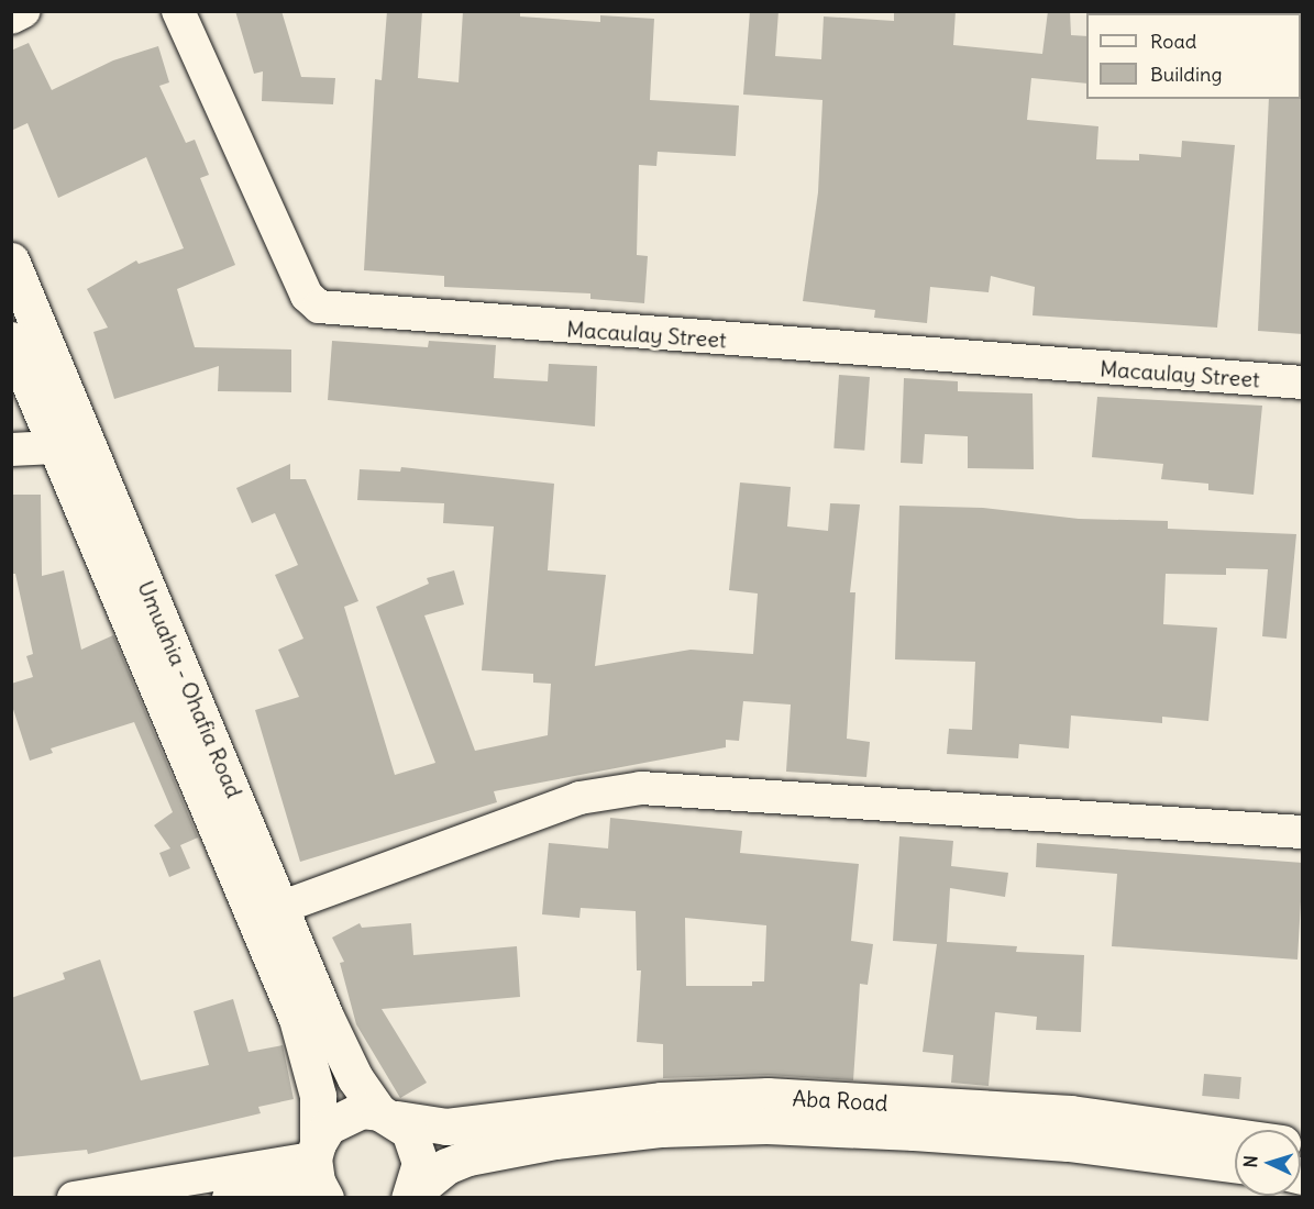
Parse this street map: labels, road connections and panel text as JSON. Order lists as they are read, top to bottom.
{
  "streets": {
    "main road": ["Umuahia - Ohafia Road", "Aba Road"],
    "street": ["Macaulay Street"]
  },
  "crossings": [
    ["Umuahia - Ohafia Road", "Aba Road"]
  ],
  "legend": ["Road", "Building"],
  "north": "left"
}
